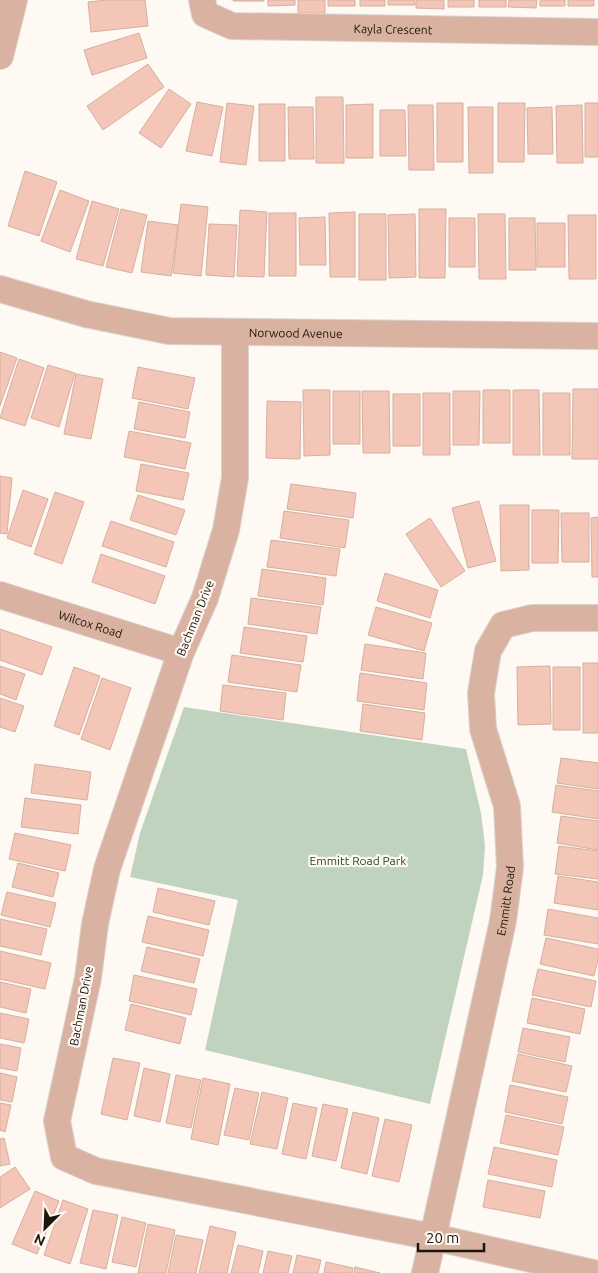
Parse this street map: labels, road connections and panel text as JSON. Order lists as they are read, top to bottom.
{
  "streets": {
    "street": [
      "Kayla Crescent",
      "Norwood Avenue",
      "Bachman Drive",
      "Wilcox Road",
      "Emmitt Road"
    ]
  },
  "crossings": [
    ["Norwood Avenue", "Bachman Drive"],
    ["Bachman Drive", "Wilcox Road"],
    ["Bachman Drive", "Emmitt Road"]
  ],
  "parks": ["Emmitt Road Park"],
  "scale_bar": "20 m",
  "north": "bottom left"
}
